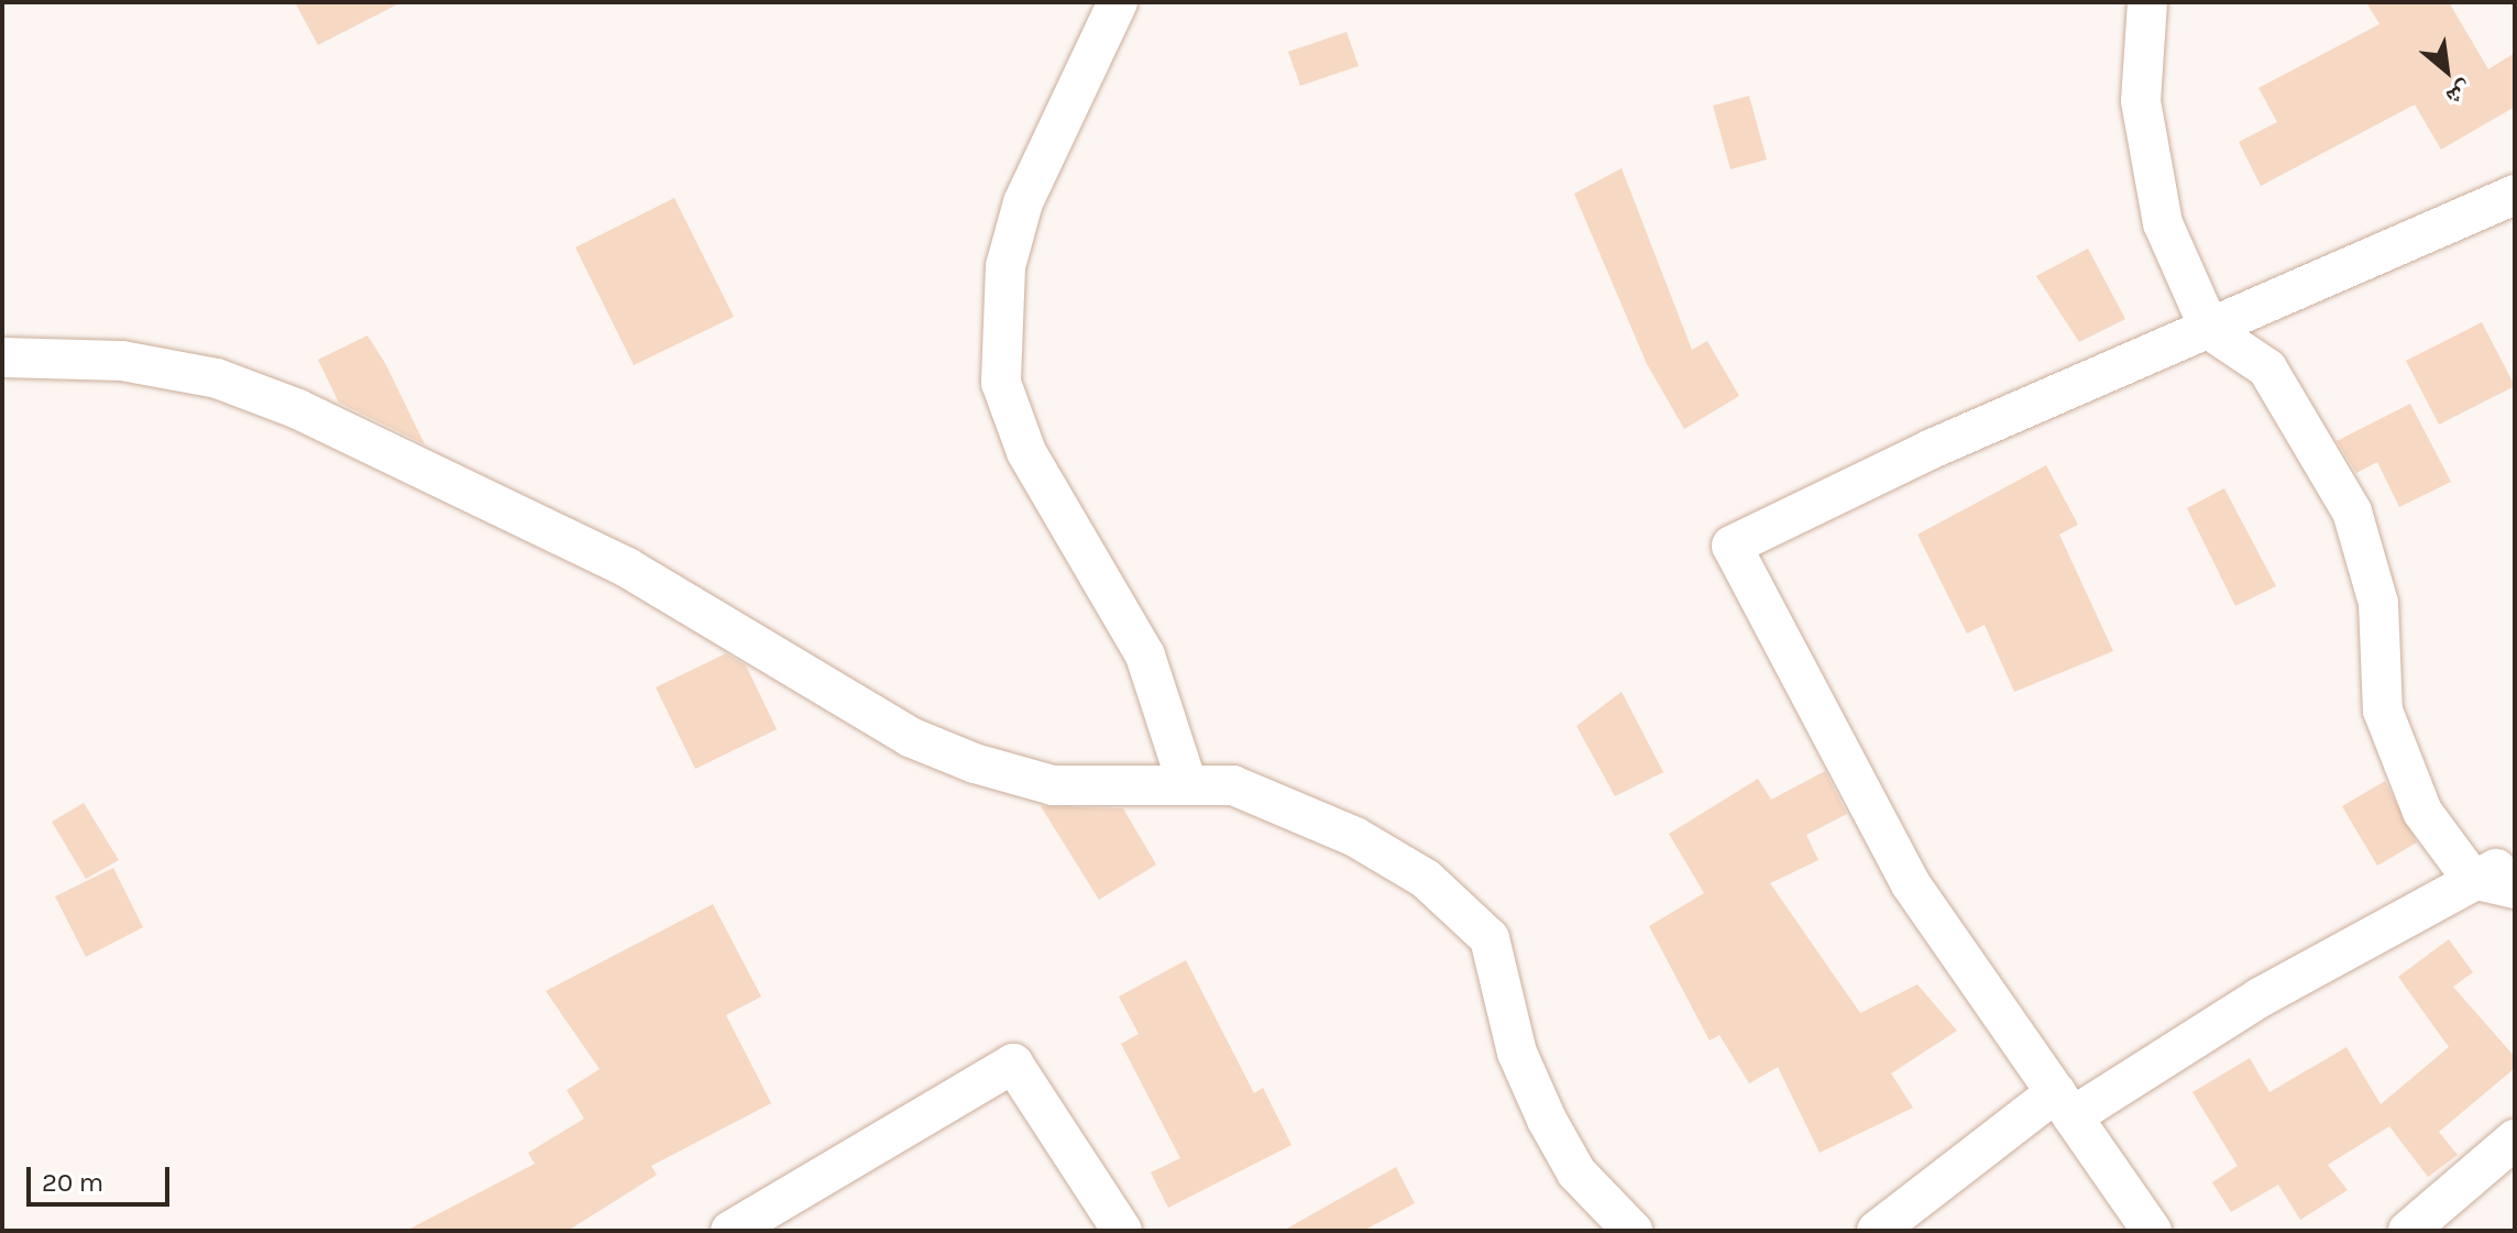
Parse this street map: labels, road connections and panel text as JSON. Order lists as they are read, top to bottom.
{
  "scale_bar": "20 m",
  "north": "bottom right"
}
